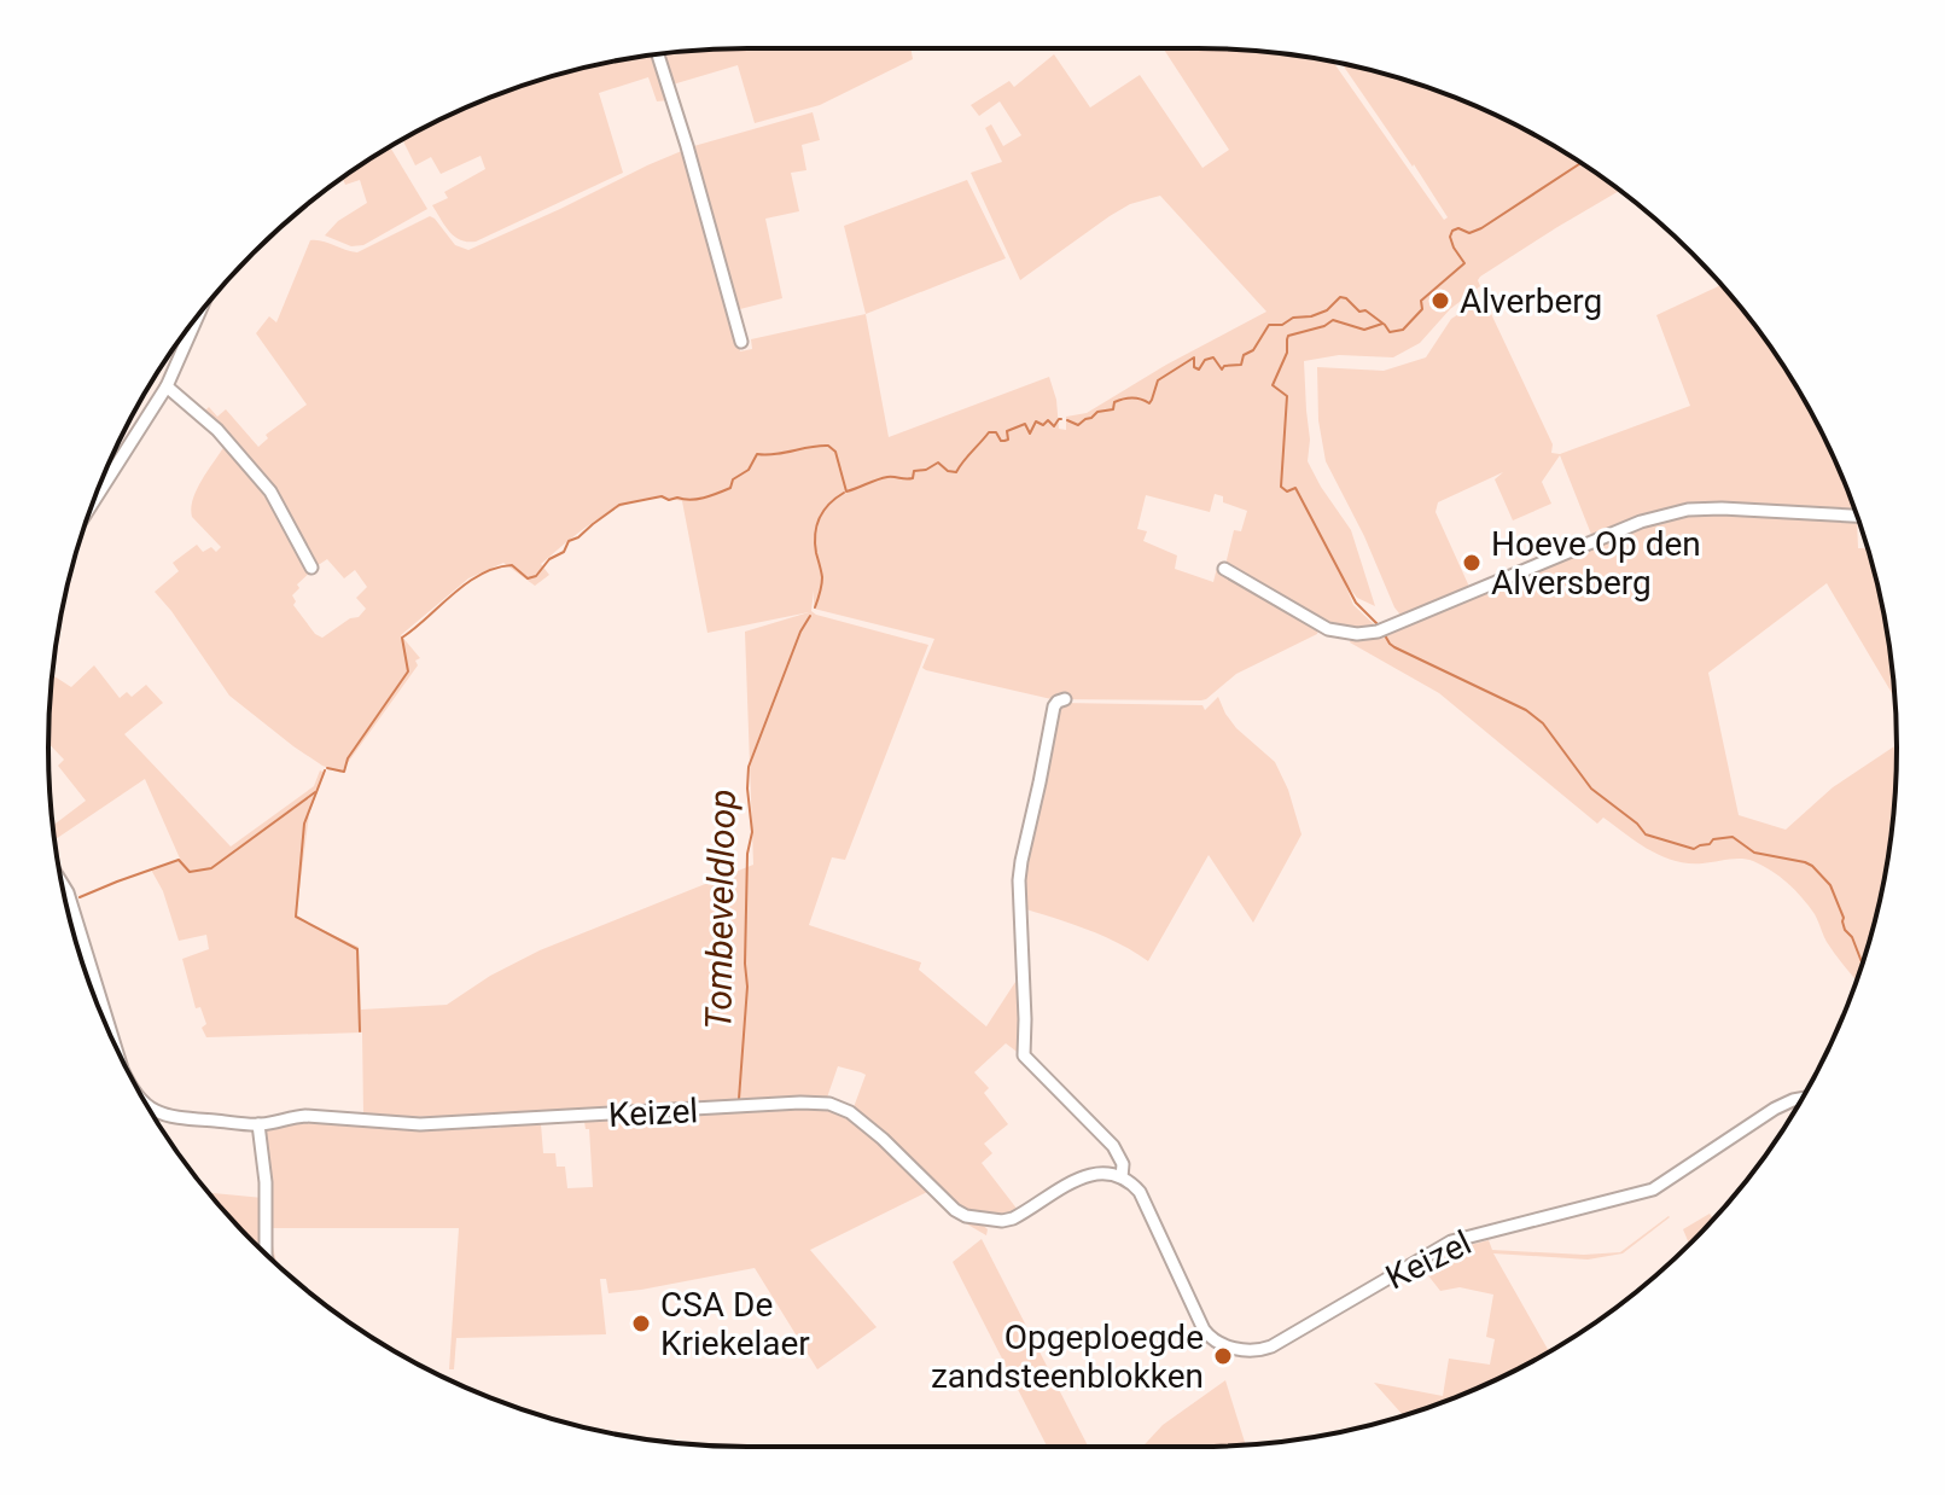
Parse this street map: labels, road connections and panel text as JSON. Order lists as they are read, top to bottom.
{
  "streets": {
    "street": ["Keizel"]
  },
  "water": ["Tombeveldloop"],
  "places": [
    "Alverberg",
    "Hoeve Op den Alversberg",
    "CSA De Kriekelaer",
    "Opgeploegde zandsteenblokken"
  ]
}
